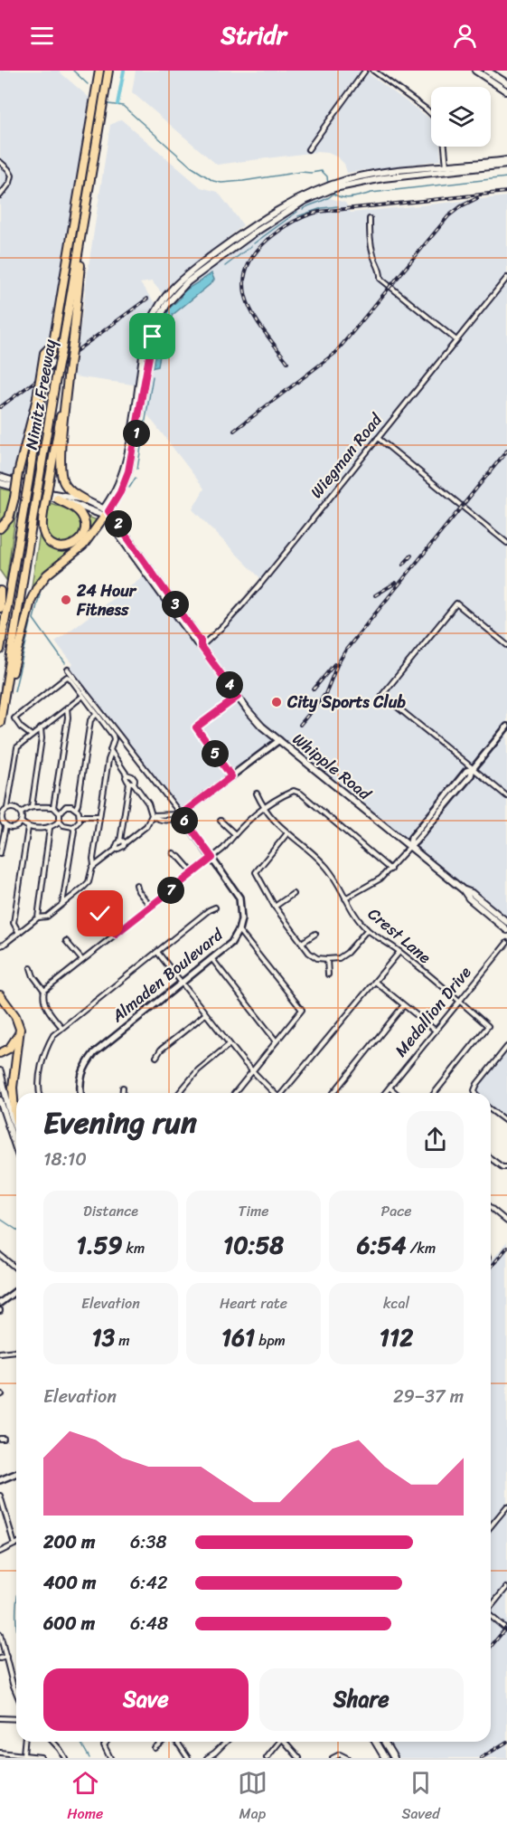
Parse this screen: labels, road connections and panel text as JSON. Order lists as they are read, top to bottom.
{
  "streets": {
    "highway": ["Nimitz Freeway"],
    "main road": ["Whipple Road"],
    "street": [
      "Wiegman Road",
      "Crest Lane",
      "Almaden Boulevard",
      "Medallion Drive"
    ]
  },
  "crossings": [
    ["Wiegman Road", "Whipple Road"],
    ["Crest Lane", "Medallion Drive"]
  ],
  "places": ["24 Hour Fitness", "City Sports Club"],
  "page": {
    "header": "Stridr",
    "pins": [
      "1",
      "2",
      "3",
      "4",
      "5",
      "6",
      "7"
    ],
    "heading": ["Evening run", "18:10"],
    "stats": [
      ["Distance", "1.59 km"],
      ["Time", "10:58"],
      ["Pace", "6:54 /km"],
      ["Elevation", "13 m"],
      ["Heart rate", "161 bpm"],
      ["kcal", "112"]
    ],
    "chart": ["Elevation", "29–37 m"],
    "list": [
      {
        "name": "200 m",
        "note": "6:38"
      },
      {
        "name": "400 m",
        "note": "6:42"
      },
      {
        "name": "600 m",
        "note": "6:48"
      }
    ],
    "buttons": ["Save", "Share"],
    "tabs": ["Home", "Map", "Saved"]
  }
}
